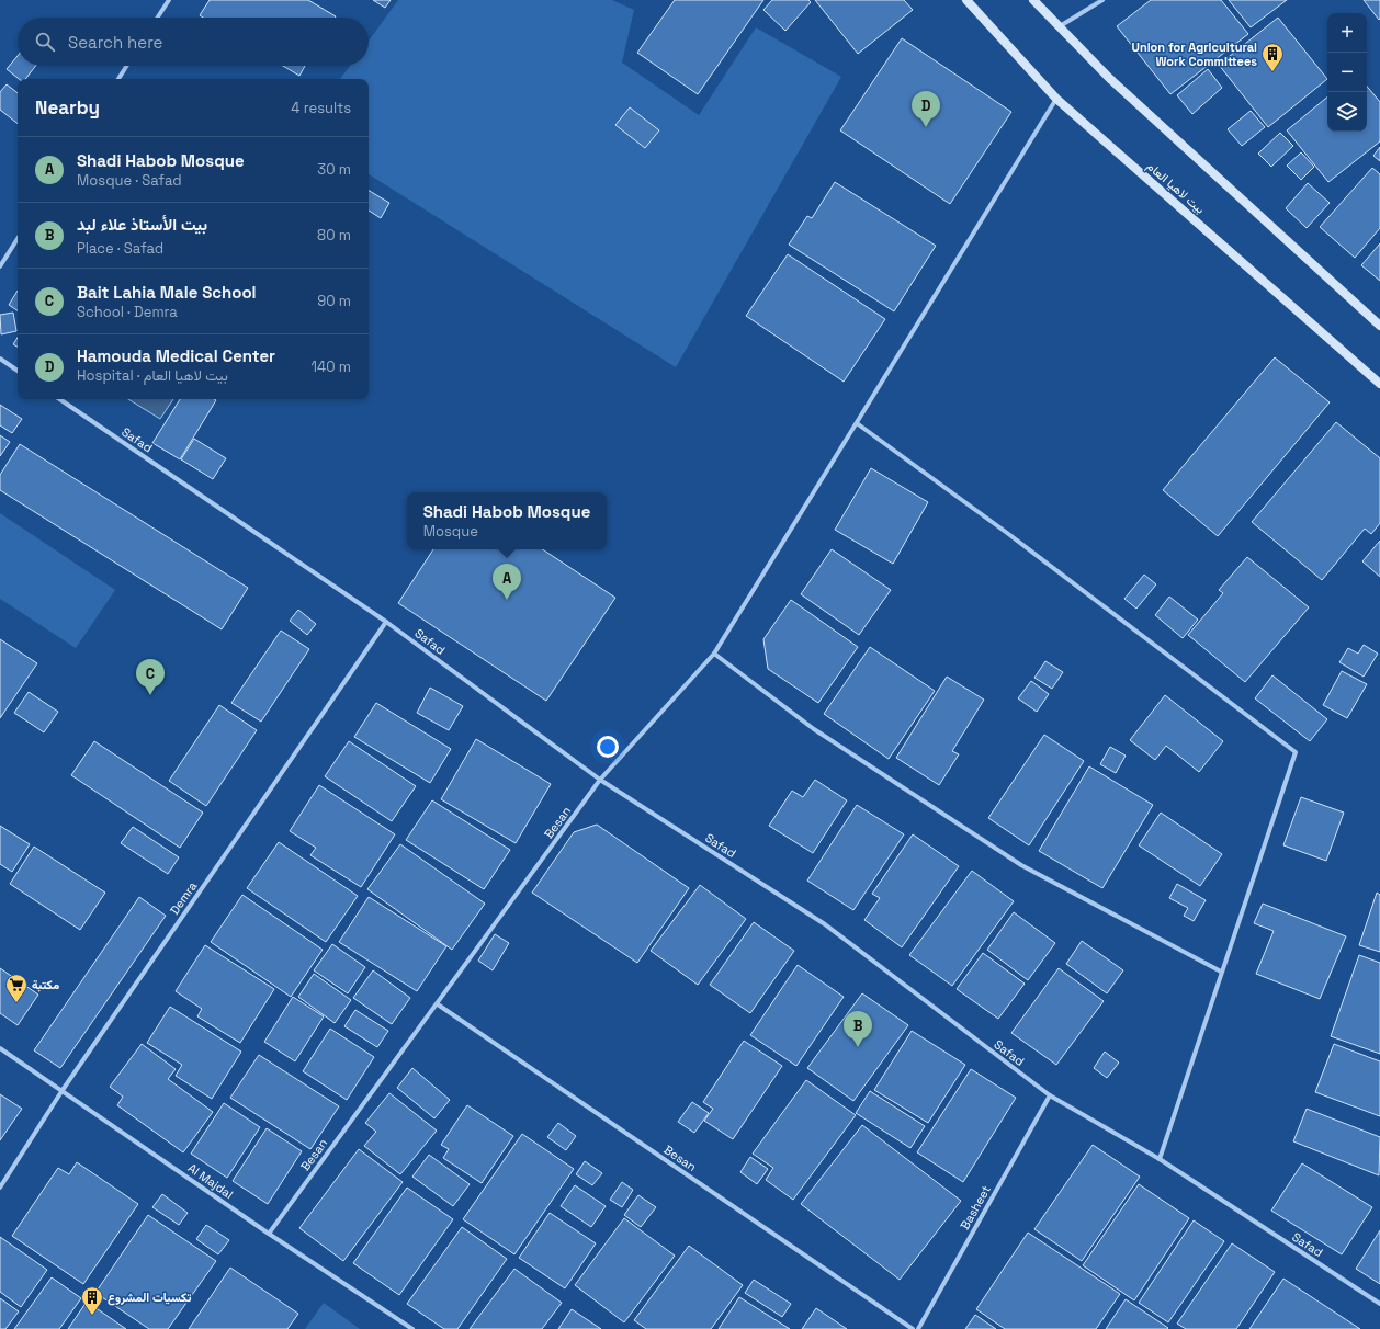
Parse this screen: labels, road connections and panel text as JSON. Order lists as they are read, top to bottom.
{
  "streets": {
    "main road": ["بيت لاهيا العام"],
    "street": [
      "Safad",
      "Besan",
      "Demra",
      "Al Majdal",
      "Basheet"
    ]
  },
  "crossings": [
    ["بيت لاهيا العام", "Besan"],
    ["Safad", "Besan"],
    ["Safad", "Demra"],
    ["Safad", "Basheet"],
    ["Besan", "Al Majdal"],
    ["Demra", "Al Majdal"]
  ],
  "places": {
    "building": ["Union for Agricultural Work Committees", "تكسيات المشروع"],
    "supermarket": ["مكتبة"]
  },
  "page": {
    "map_buttons": ["+", "−"],
    "search": "Search here",
    "heading": ["Nearby", "4 results"],
    "pins": [
      "D",
      "A",
      "C",
      "B"
    ],
    "list": [
      {
        "mark": "A",
        "name": "Shadi Habob Mosque",
        "note": "Mosque · Safad",
        "value": "30 m"
      },
      {
        "mark": "B",
        "name": "بيت الأستاذ علاء لبد",
        "note": "Place · Safad",
        "value": "80 m"
      },
      {
        "mark": "C",
        "name": "Bait Lahia Male School",
        "note": "School · Demra",
        "value": "90 m"
      },
      {
        "mark": "D",
        "name": "Hamouda Medical Center",
        "note": "Hospital · بيت لاهيا العام",
        "value": "140 m"
      }
    ],
    "popup": ["Shadi Habob Mosque", "Mosque"]
  }
}
